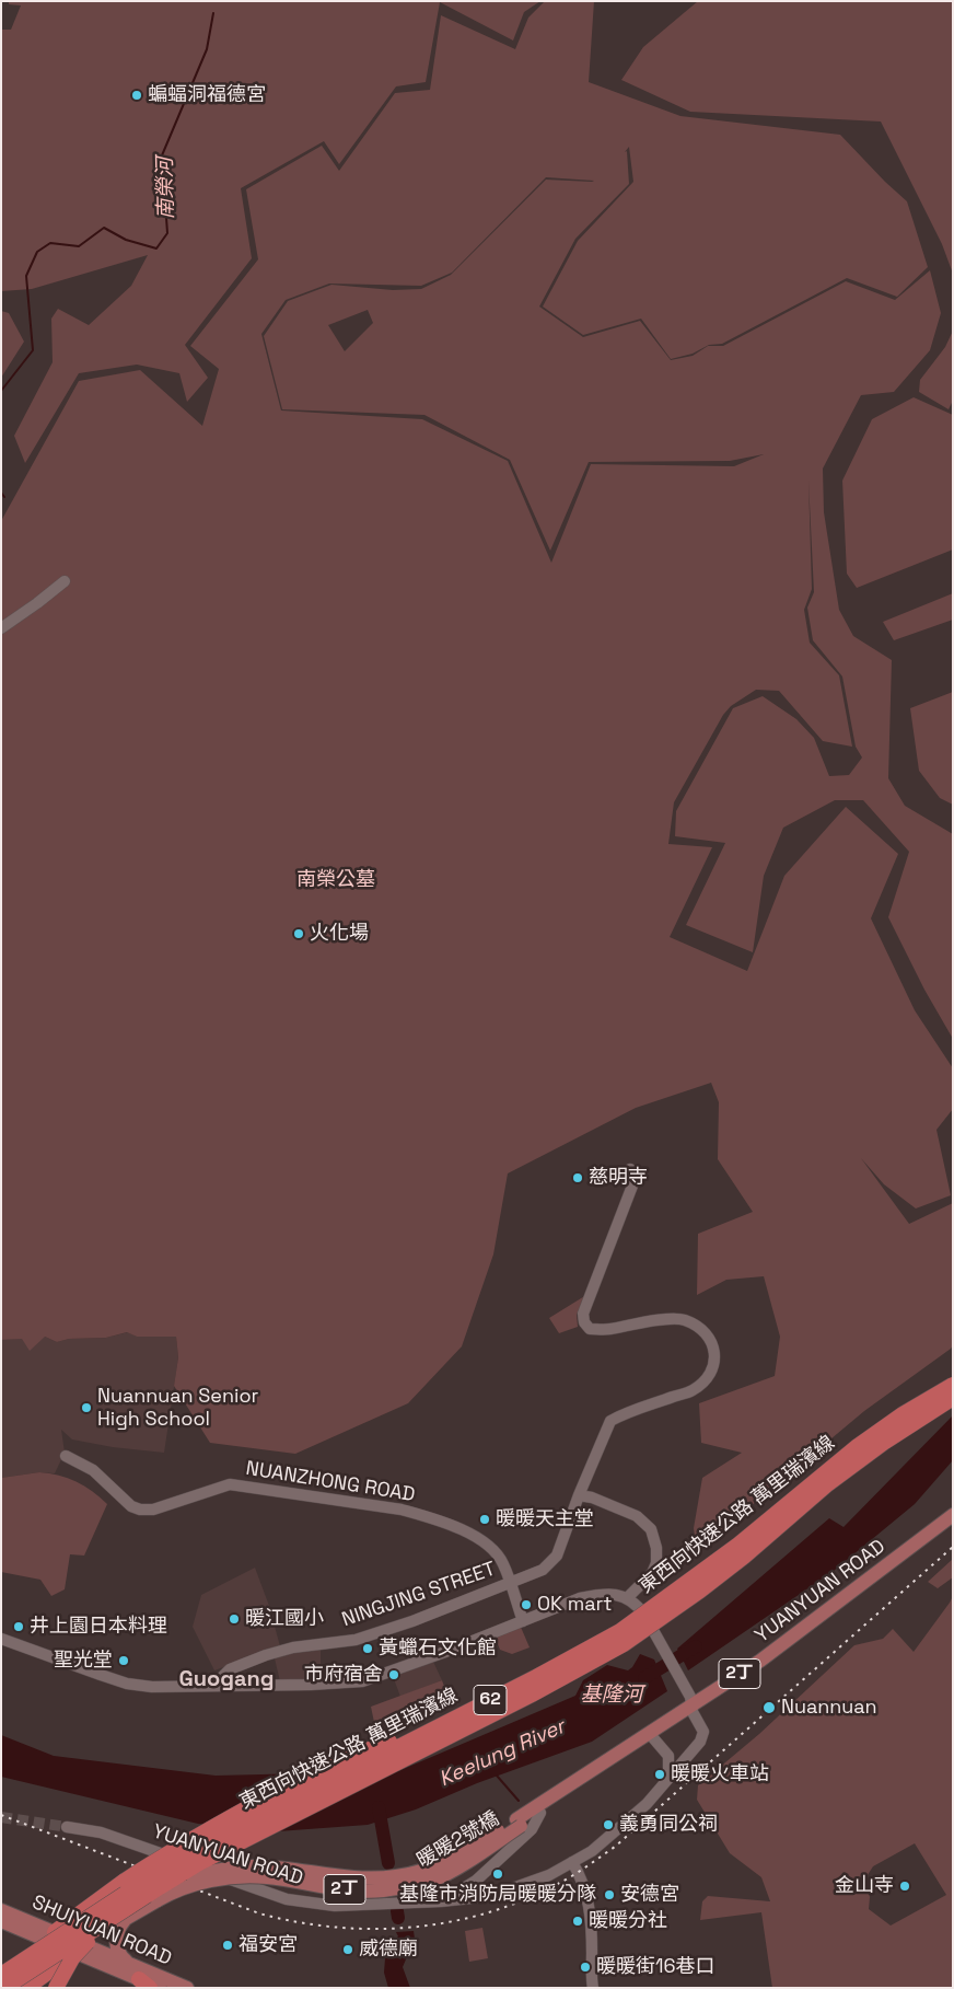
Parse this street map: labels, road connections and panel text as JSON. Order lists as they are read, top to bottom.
{
  "streets": {
    "highway": ["東西向快速公路 萬里瑞濱線", "62"],
    "main road": [
      "YUANYUAN ROAD",
      "2丁",
      "暖暖2號橋",
      "SHUIYUAN ROAD"
    ],
    "street": ["NUANZHONG ROAD", "NINGJING STREET"]
  },
  "crossings": [
    ["NUANZHONG ROAD", "NINGJING STREET"],
    ["東西向快速公路 萬里瑞濱線", "2丁"],
    ["東西向快速公路 萬里瑞濱線", "暖暖2號橋"],
    ["YUANYUAN ROAD", "暖暖2號橋"],
    ["2丁", "暖暖2號橋"],
    ["2丁", "SHUIYUAN ROAD"]
  ],
  "districts": ["Guogang"],
  "water": ["南榮河", "基隆河", "Keelung River"],
  "parks": ["南榮公墓"],
  "places": [
    "蝙蝠洞福德宮",
    "火化場",
    "慈明寺",
    "Nuannuan Senior High School",
    "暖暖天主堂",
    "OK mart",
    "暖江國小",
    "井上園日本料理",
    "黃蠟石文化館",
    "聖光堂",
    "市府宿舍",
    "Nuannuan",
    "暖暖火車站",
    "義勇同公祠",
    "基隆市消防局暖暖分隊",
    "金山寺",
    "安德宮",
    "暖暖分社",
    "福安宮",
    "威德廟",
    "暖暖街16巷口"
  ]
}
